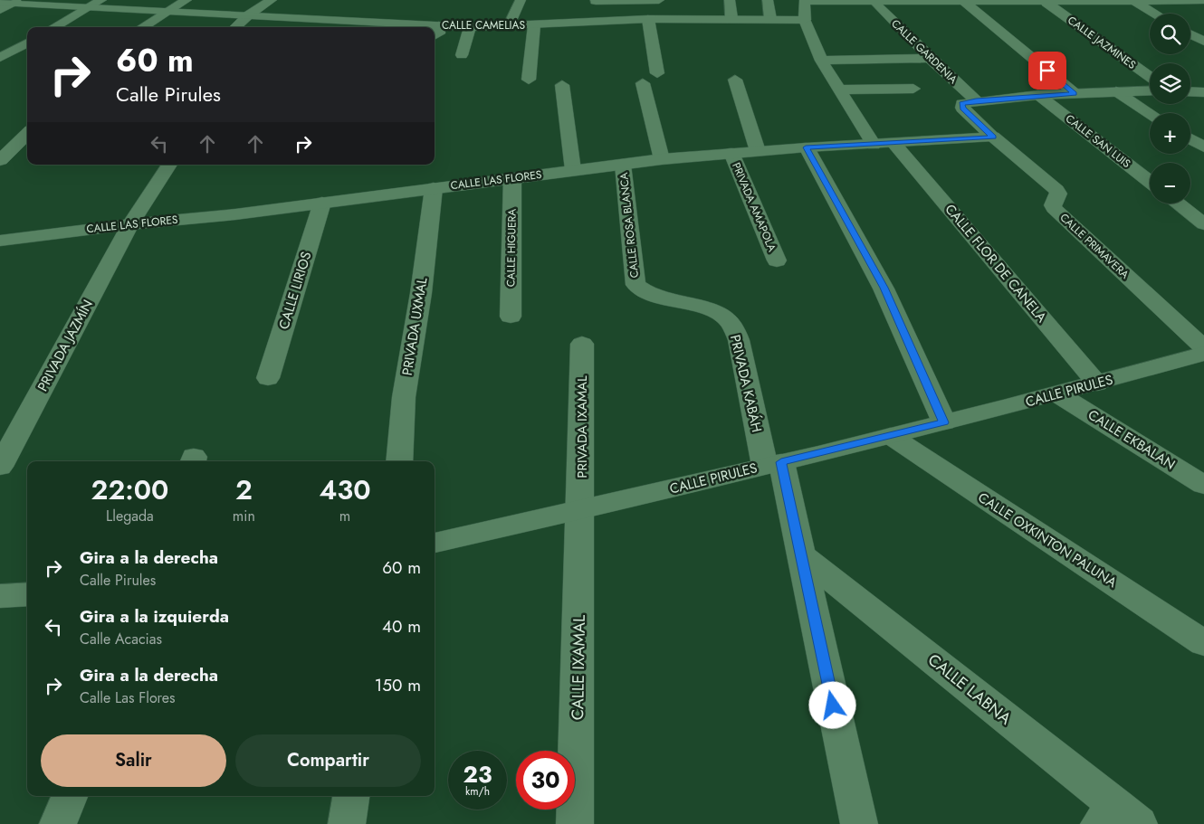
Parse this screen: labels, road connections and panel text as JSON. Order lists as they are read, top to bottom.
{
  "streets": {
    "street": [
      "CALLE CAMELIAS",
      "CALLE JAZMINES",
      "CALLE GARDENIA",
      "CALLE SAN LUIS",
      "CALLE LAS FLORES",
      "PRIVADA AMAPOLA",
      "CALLE ROSA BLANCA",
      "CALLE PRIMAVERA",
      "CALLE HIGUERA",
      "CALLE FLOR DE CANELA",
      "CALLE LIRIOS",
      "PRIVADA UXMAL",
      "PRIVADA JAZMÍN",
      "PRIVADA KABÁH",
      "CALLE PIRULES",
      "PRIVADA IXAMAL",
      "CALLE EKBALAN",
      "CALLE OXKINTON PALUNA",
      "CALLE IXAMAL",
      "CALLE LABNA"
    ]
  },
  "crossings": [
    ["CALLE GARDENIA", "CALLE PRIMAVERA"],
    ["CALLE LAS FLORES", "PRIVADA AMAPOLA"],
    ["CALLE LAS FLORES", "CALLE ROSA BLANCA"],
    ["CALLE LAS FLORES", "CALLE PRIMAVERA"],
    ["CALLE LAS FLORES", "CALLE HIGUERA"],
    ["CALLE LAS FLORES", "CALLE FLOR DE CANELA"],
    ["CALLE LAS FLORES", "CALLE LIRIOS"],
    ["CALLE LAS FLORES", "PRIVADA UXMAL"],
    ["CALLE LAS FLORES", "PRIVADA JAZMÍN"],
    ["CALLE ROSA BLANCA", "PRIVADA KABÁH"],
    ["CALLE FLOR DE CANELA", "CALLE PIRULES"],
    ["PRIVADA KABÁH", "CALLE PIRULES"],
    ["PRIVADA KABÁH", "CALLE LABNA"],
    ["CALLE PIRULES", "PRIVADA IXAMAL"],
    ["CALLE PIRULES", "CALLE EKBALAN"],
    ["CALLE PIRULES", "CALLE OXKINTON PALUNA"],
    ["CALLE PIRULES", "CALLE IXAMAL"],
    ["PRIVADA IXAMAL", "CALLE IXAMAL"]
  ],
  "page": {
    "map_buttons": ["+", "−"],
    "turn": ["60 m", "Calle Pirules"],
    "eta": [
      "22:00",
      "Llegada",
      "2",
      "min",
      "430",
      "m"
    ],
    "list": [
      {
        "name": "Gira a la derecha",
        "note": "Calle Pirules",
        "value": "60 m"
      },
      {
        "name": "Gira a la izquierda",
        "note": "Calle Acacias",
        "value": "40 m"
      },
      {
        "name": "Gira a la derecha",
        "note": "Calle Las Flores",
        "value": "150 m"
      }
    ],
    "buttons": ["Salir", "Compartir"],
    "speed": "23 km/h",
    "limit": "30"
  }
}
